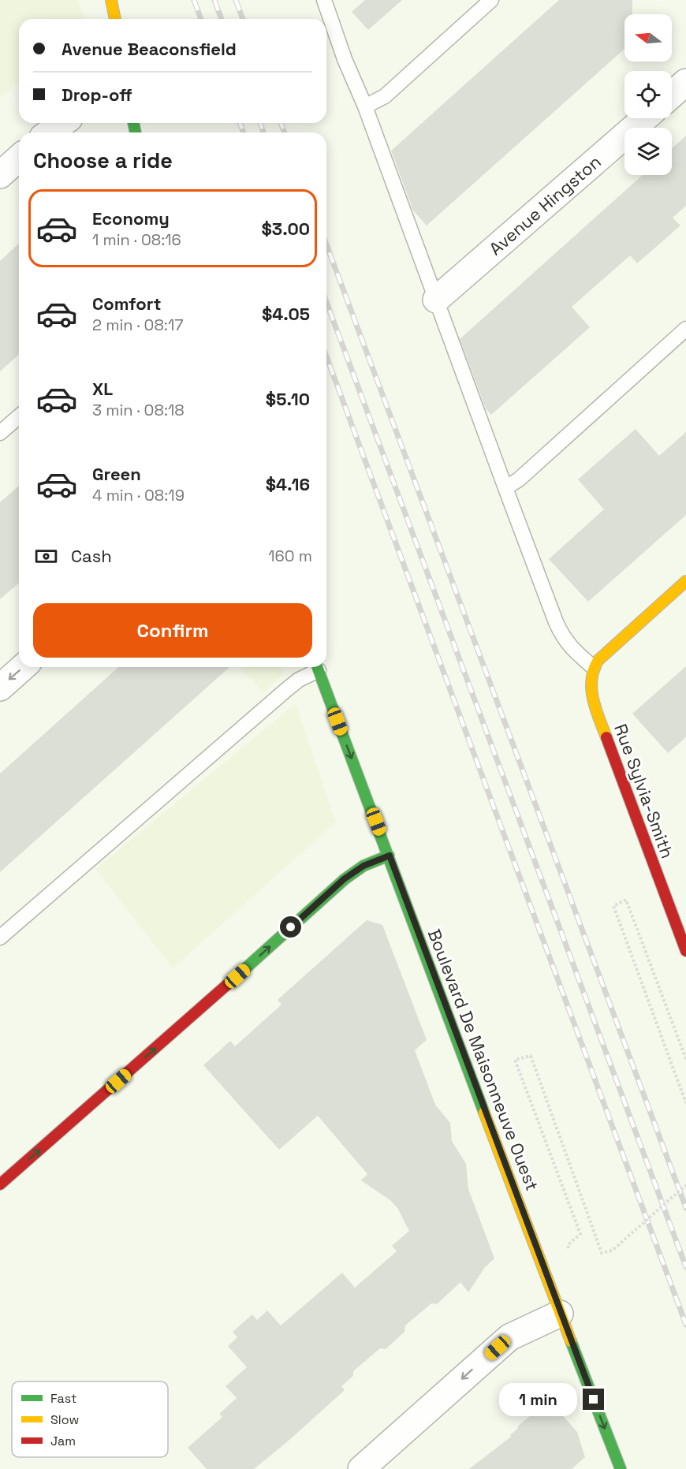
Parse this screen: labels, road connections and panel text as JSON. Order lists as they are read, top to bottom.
{
  "streets": {
    "street": ["Avenue Hingston", "Rue Sylvia-Smith", "Boulevard De Maisonneuve Ouest"]
  },
  "one_way": ["Boulevard De Maisonneuve Ouest"],
  "legend": ["Fast", "Slow", "Jam"],
  "north": "left",
  "page": {
    "banner": ["Avenue Beaconsfield", "Drop-off"],
    "heading": "Choose a ride",
    "list": [
      {
        "name": "Economy",
        "note": "1 min · 08:16",
        "value": "$3.00"
      },
      {
        "name": "Comfort",
        "note": "2 min · 08:17",
        "value": "$4.05"
      },
      {
        "name": "XL",
        "note": "3 min · 08:18",
        "value": "$5.10"
      },
      {
        "name": "Green",
        "note": "4 min · 08:19",
        "value": "$4.16"
      }
    ],
    "pay": ["Cash", "160 m"],
    "buttons": "Confirm",
    "bubble": "1 min"
  }
}
